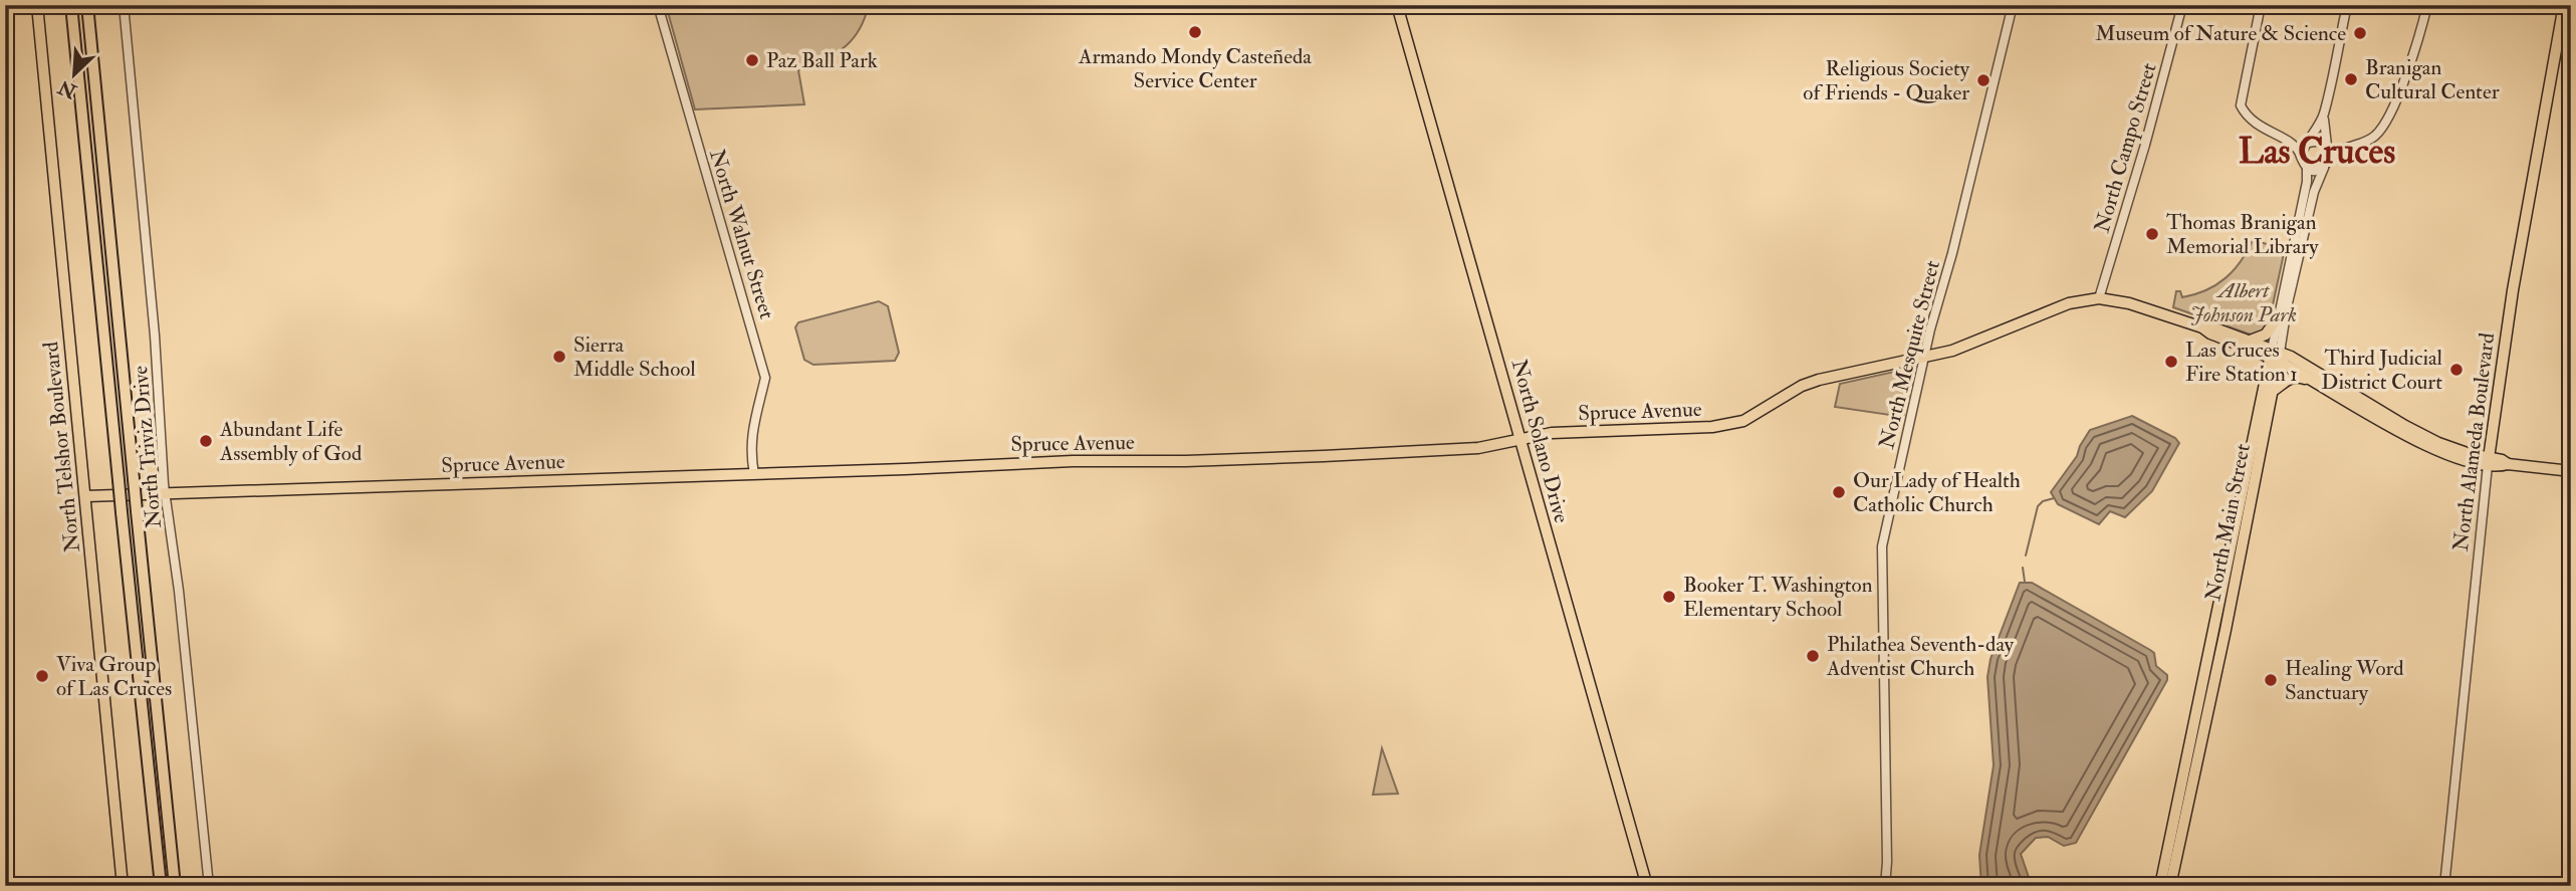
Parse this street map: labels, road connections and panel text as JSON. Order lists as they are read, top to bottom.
{
  "streets": {
    "main road": [
      "Spruce Avenue",
      "North Solano Drive",
      "North Alameda Boulevard",
      "North Telshor Boulevard",
      "North Main Street"
    ],
    "street": [
      "North Campo Street",
      "North Walnut Street",
      "North Mesquite Street",
      "North Triviz Drive"
    ]
  },
  "crossings": [
    ["North Campo Street", "Spruce Avenue"],
    ["North Walnut Street", "Spruce Avenue"],
    ["North Mesquite Street", "Spruce Avenue"],
    ["Spruce Avenue", "North Solano Drive"],
    ["Spruce Avenue", "North Telshor Boulevard"],
    ["Spruce Avenue", "North Triviz Drive"]
  ],
  "districts": ["Las Cruces"],
  "parks": ["Albert Johnson Park"],
  "places": [
    "Armando Mondy Casteñeda Service Center",
    "Museum of Nature & Science",
    "Paz Ball Park",
    "Branigan Cultural Center",
    "Religious Society of Friends - Quaker",
    "Thomas Branigan Memorial Library",
    "Sierra Middle School",
    "Las Cruces Fire Station 1",
    "Third Judicial District Court",
    "Abundant Life Assembly of God",
    "Our Lady of Health Catholic Church",
    "Booker T. Washington Elementary School",
    "Philathea Seventh-day Adventist Church",
    "Viva Group of Las Cruces",
    "Healing Word Sanctuary"
  ],
  "north": "bottom left"
}
